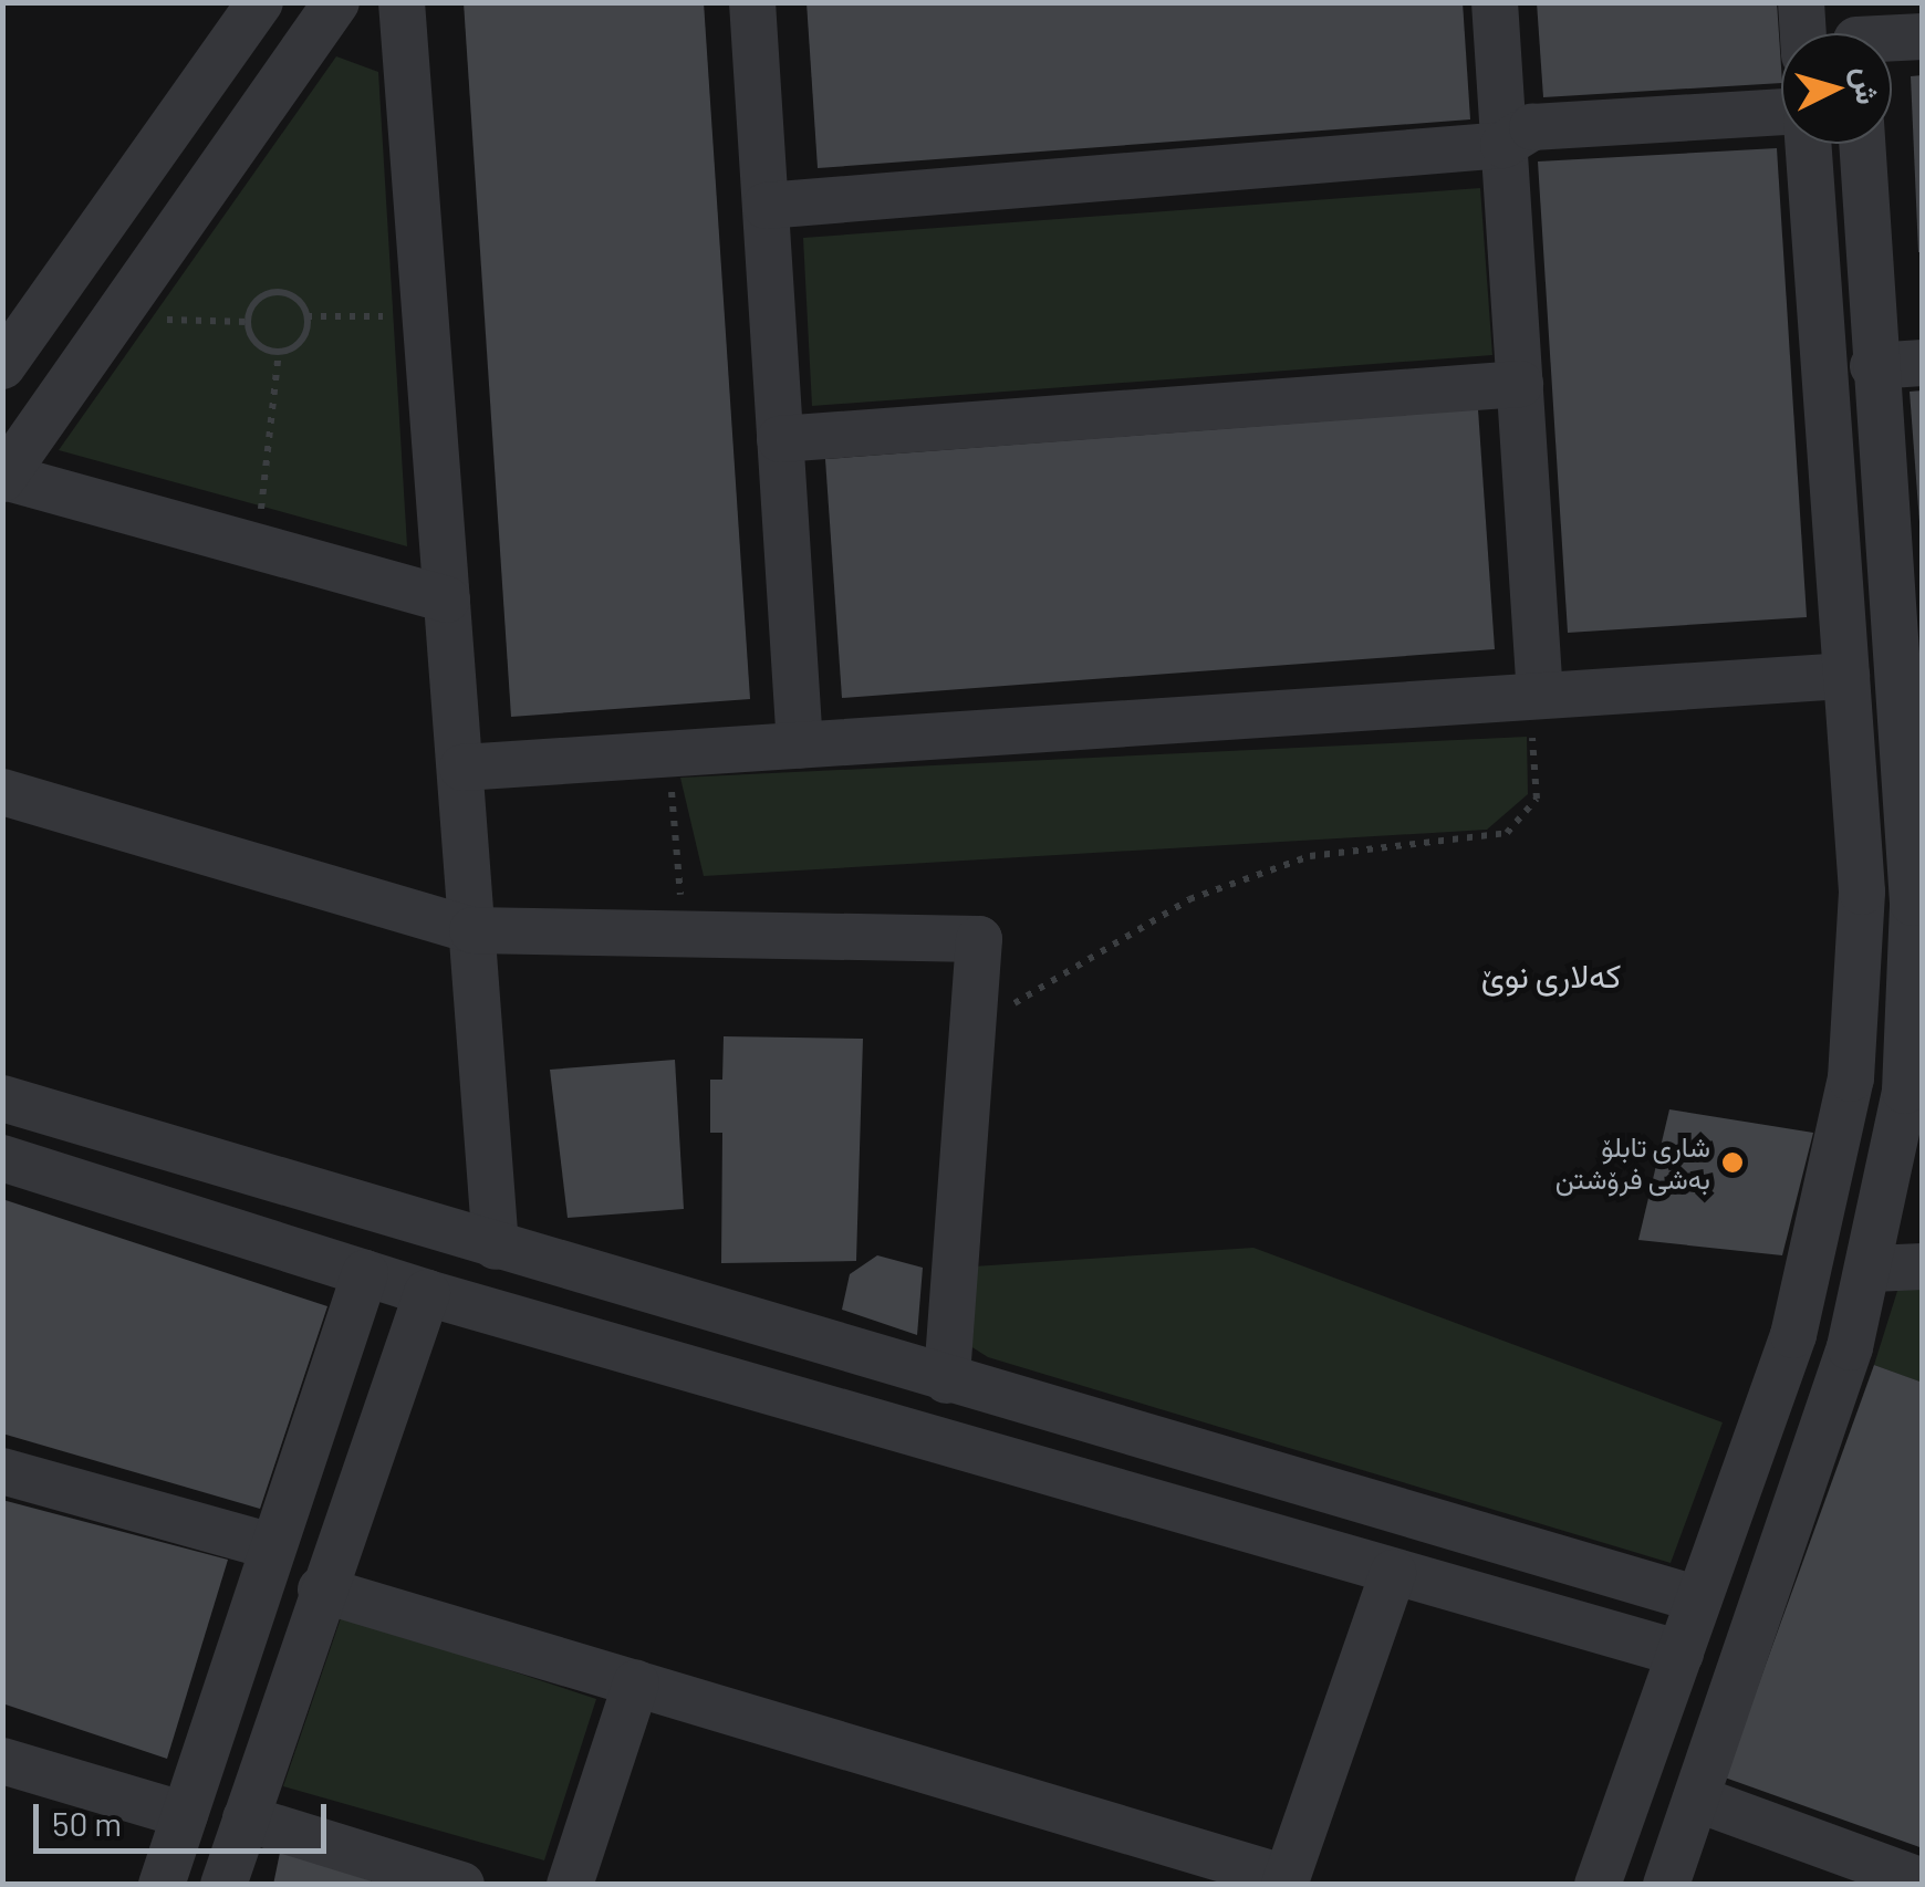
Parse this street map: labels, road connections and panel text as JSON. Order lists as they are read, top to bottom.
{
  "districts": ["کەلاری نوێ"],
  "places": ["شاری تابلۆ بەشی فرۆشتن"],
  "scale_bar": "50 m",
  "north": "right"
}
